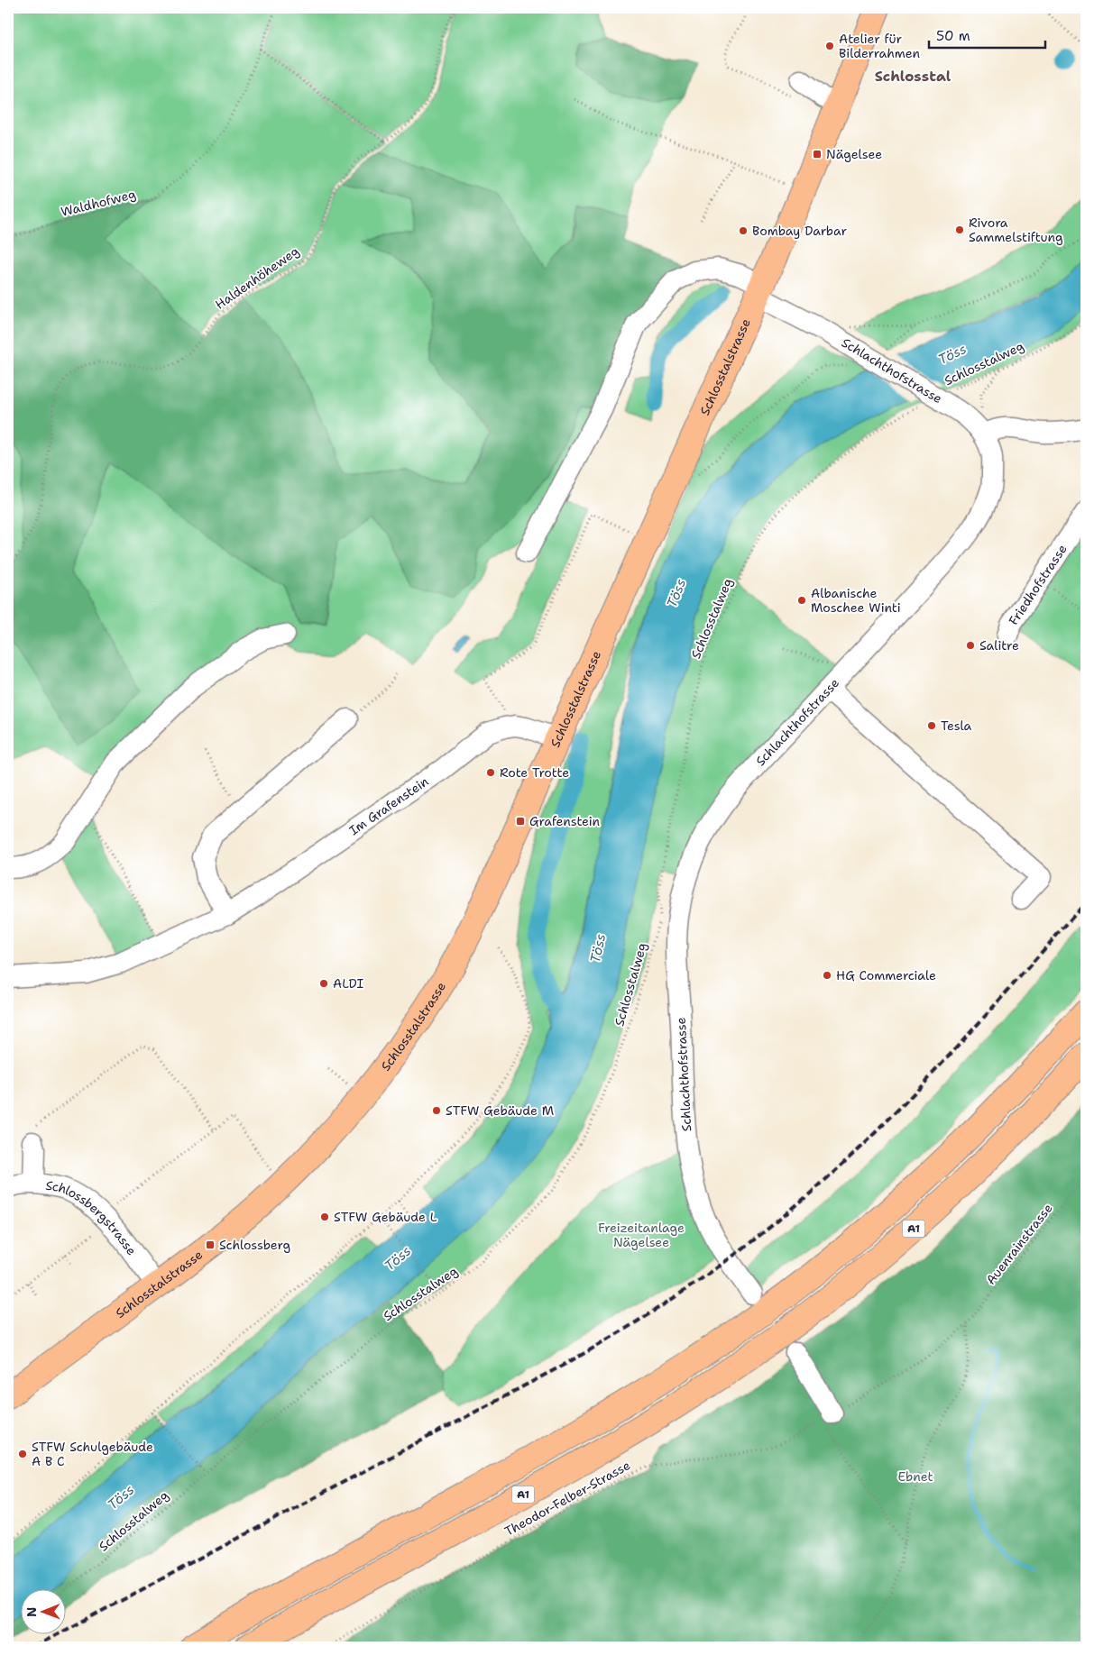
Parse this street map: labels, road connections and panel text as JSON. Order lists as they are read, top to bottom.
{
  "streets": {
    "main road": ["Schlosstalstrasse", "A1"],
    "street": [
      "Schlachthofstrasse",
      "Friedhofstrasse",
      "Im Grafenstein",
      "Schlossbergstrasse"
    ],
    "path": [
      "Waldhofweg",
      "Haldenhöheweg",
      "Schlosstalweg",
      "Auenrainstrasse",
      "Theodor-Felber-Strasse"
    ]
  },
  "crossings": [
    ["Schlosstalweg", "Schlachthofstrasse"],
    ["Schlosstalstrasse", "Schlachthofstrasse"],
    ["Schlosstalstrasse", "Im Grafenstein"],
    ["Schlosstalstrasse", "Schlossbergstrasse"],
    ["Auenrainstrasse", "Theodor-Felber-Strasse"]
  ],
  "districts": ["Schlosstal"],
  "water": ["Töss"],
  "parks": ["Freizeitanlage Nägelsee", "Ebnet"],
  "places": {
    "other": [
      "Atelier für Bilderrahmen",
      "Rivora Sammelstiftung",
      "Bombay Darbar",
      "Albanische Moschee Winti",
      "Salitre",
      "Tesla",
      "Rote Trotte",
      "HG Commerciale",
      "ALDI",
      "STFW Gebäude M",
      "STFW Gebäude L",
      "STFW Schulgebäude A B C"
    ],
    "transit": ["Nägelsee", "Grafenstein", "Schlossberg"]
  },
  "scale_bar": "50 m",
  "north": "left"
}
